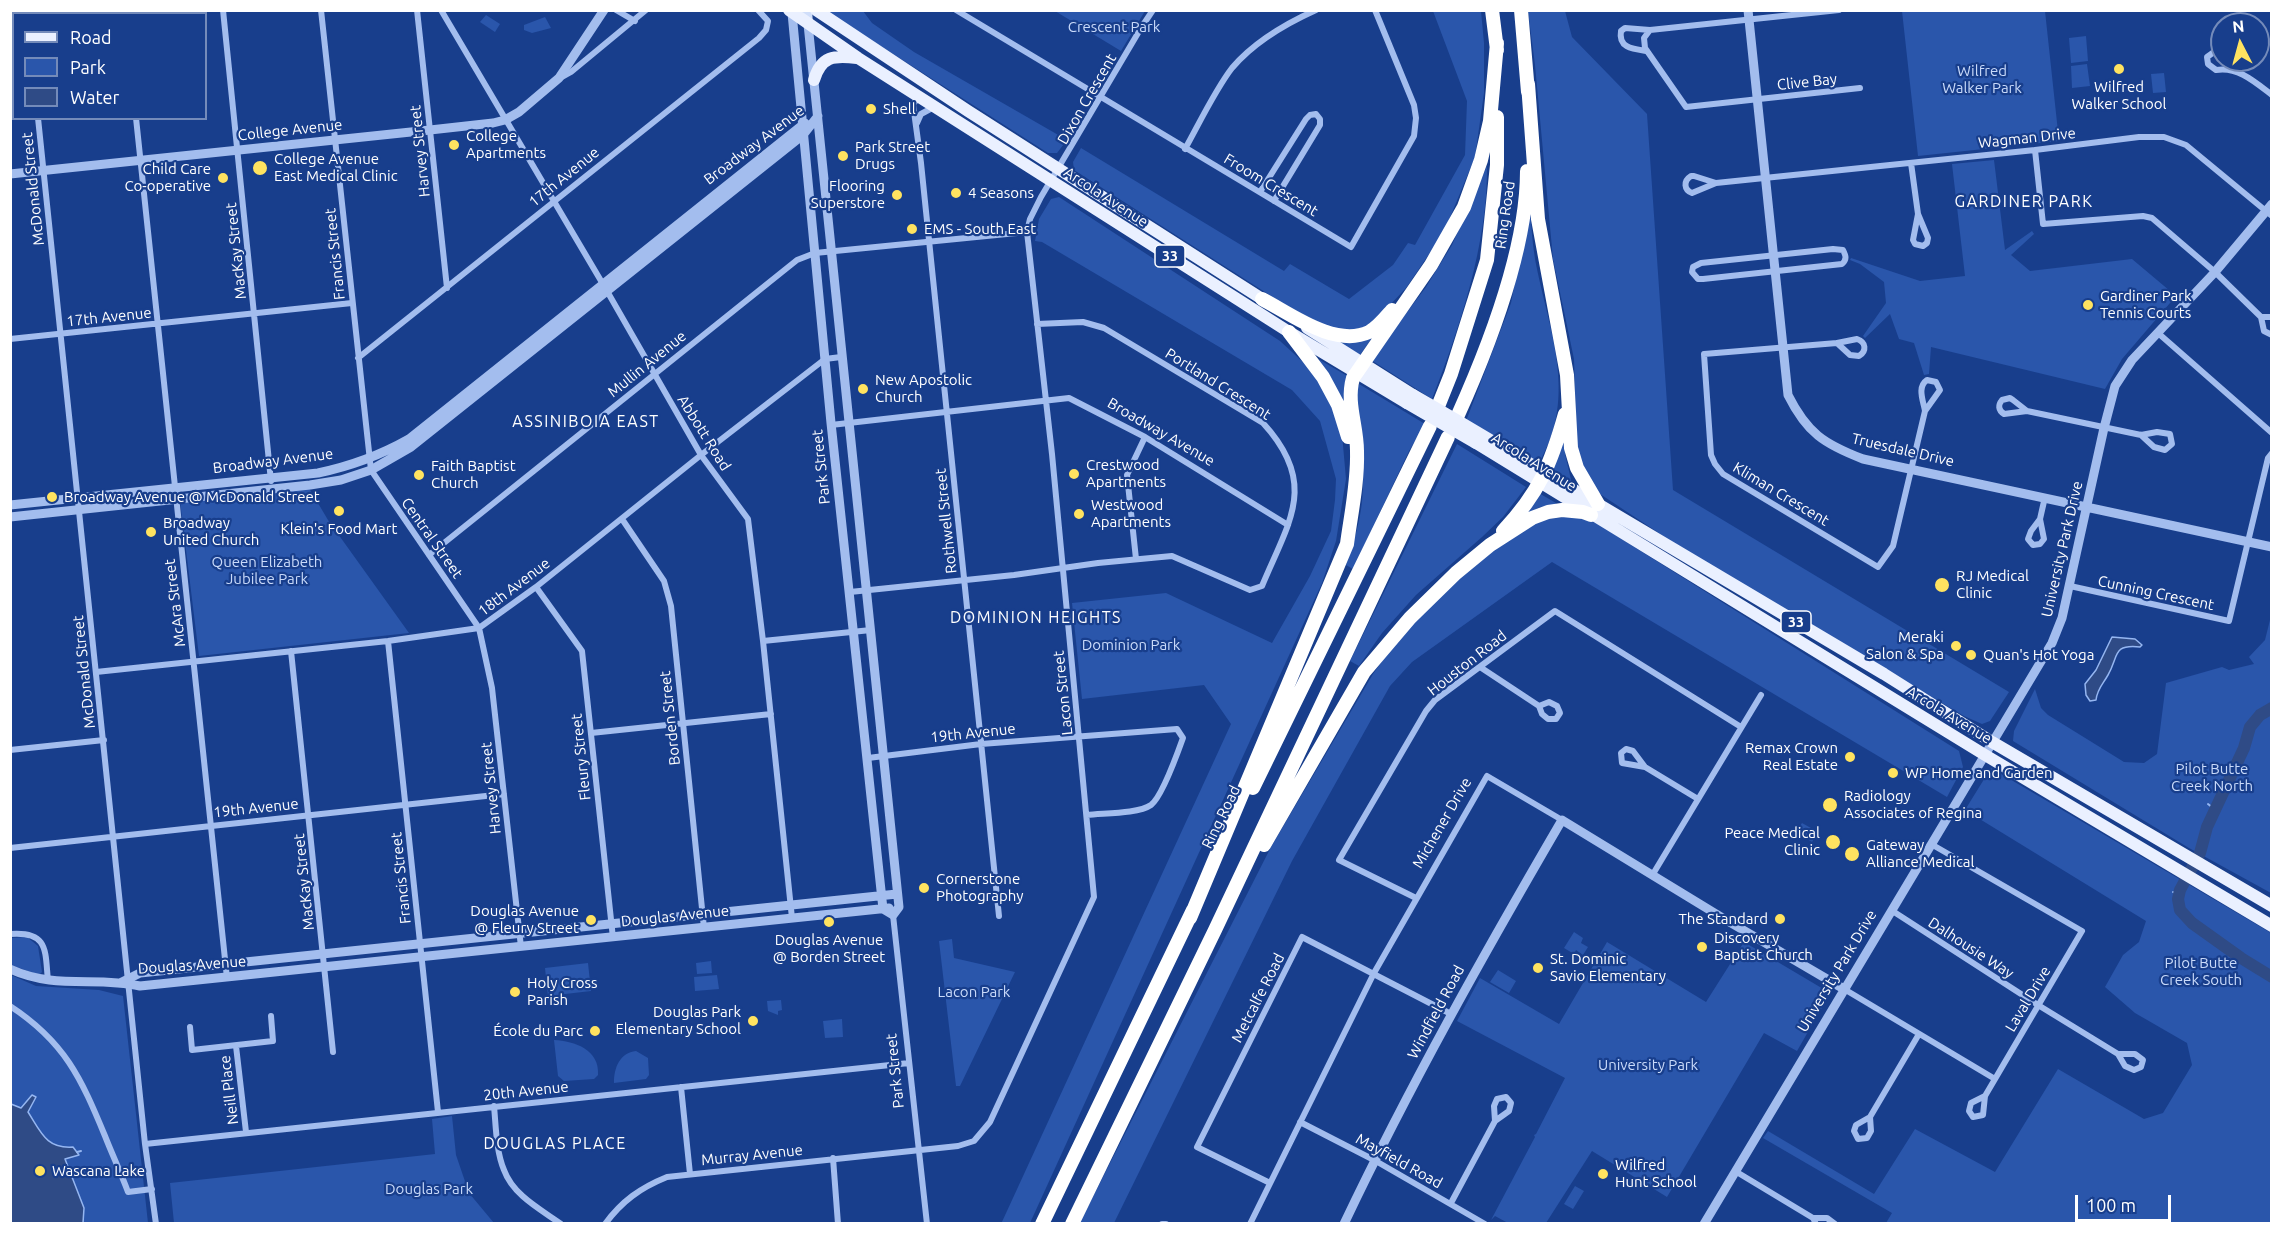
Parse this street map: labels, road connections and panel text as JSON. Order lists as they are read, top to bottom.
{
  "streets": {
    "highway": ["Ring Road"],
    "main road": ["Arcola Avenue", "33", "Park Street"],
    "street": [
      "Clive Bay",
      "Dixon Crescent",
      "College Avenue",
      "Wagman Drive",
      "Broadway Avenue",
      "Harvey Street",
      "17th Avenue",
      "Froom Crescent",
      "McDonald Street",
      "MacKay Street",
      "Francis Street",
      "Mullin Avenue",
      "Portland Crescent",
      "Abbott Road",
      "Truesdale Drive",
      "Kliman Crescent",
      "Rothwell Street",
      "Central Street",
      "University Park Drive",
      "18th Avenue",
      "Cunning Crescent",
      "McAra Street",
      "Houston Road",
      "Lacon Street",
      "Borden Street",
      "19th Avenue",
      "Fleury Street",
      "Michener Drive",
      "Douglas Avenue",
      "Dalhousie Way",
      "Metcalfe Road",
      "Laval Drive",
      "Windfield Road",
      "Neill Place",
      "20th Avenue",
      "Murray Avenue",
      "Mayfield Road"
    ]
  },
  "crossings": [
    ["Clive Bay", "Truesdale Drive"],
    ["Dixon Crescent", "Froom Crescent"],
    ["Dixon Crescent", "Arcola Avenue"],
    ["Dixon Crescent", "Lacon Street"],
    ["College Avenue", "Harvey Street"],
    ["College Avenue", "McDonald Street"],
    ["College Avenue", "MacKay Street"],
    ["College Avenue", "Francis Street"],
    ["College Avenue", "Abbott Road"],
    ["College Avenue", "McAra Street"],
    ["Wagman Drive", "Truesdale Drive"],
    ["Wagman Drive", "University Park Drive"],
    ["Broadway Avenue", "McDonald Street"],
    ["Broadway Avenue", "MacKay Street"],
    ["Broadway Avenue", "Francis Street"],
    ["Broadway Avenue", "Portland Crescent"],
    ["Broadway Avenue", "Abbott Road"],
    ["Broadway Avenue", "Park Street"],
    ["Broadway Avenue", "Rothwell Street"],
    ["Broadway Avenue", "Central Street"],
    ["Broadway Avenue", "McAra Street"],
    ["Broadway Avenue", "Lacon Street"],
    ["Harvey Street", "17th Avenue"],
    ["Harvey Street", "Central Street"],
    ["Harvey Street", "18th Avenue"],
    ["Harvey Street", "19th Avenue"],
    ["Harvey Street", "Douglas Avenue"],
    ["17th Avenue", "McDonald Street"],
    ["17th Avenue", "MacKay Street"],
    ["17th Avenue", "Francis Street"],
    ["17th Avenue", "Abbott Road"],
    ["17th Avenue", "McAra Street"],
    ["McDonald Street", "18th Avenue"],
    ["McDonald Street", "19th Avenue"],
    ["McDonald Street", "Douglas Avenue"],
    ["McDonald Street", "20th Avenue"],
    ["Arcola Avenue", "Park Street"],
    ["Arcola Avenue", "Rothwell Street"],
    ["Arcola Avenue", "University Park Drive"],
    ["Arcola Avenue", "Lacon Street"],
    ["MacKay Street", "18th Avenue"],
    ["MacKay Street", "19th Avenue"],
    ["MacKay Street", "Douglas Avenue"],
    ["Francis Street", "Central Street"],
    ["Francis Street", "18th Avenue"],
    ["Francis Street", "19th Avenue"],
    ["Francis Street", "Douglas Avenue"],
    ["Francis Street", "20th Avenue"],
    ["Mullin Avenue", "Abbott Road"],
    ["Mullin Avenue", "Park Street"],
    ["Mullin Avenue", "Central Street"],
    ["Portland Crescent", "Lacon Street"],
    ["Abbott Road", "18th Avenue"],
    ["Abbott Road", "Douglas Avenue"],
    ["Truesdale Drive", "Kliman Crescent"],
    ["Truesdale Drive", "University Park Drive"],
    ["Truesdale Drive", "Cunning Crescent"],
    ["Park Street", "18th Avenue"],
    ["Park Street", "Lacon Street"],
    ["Park Street", "19th Avenue"],
    ["Park Street", "Douglas Avenue"],
    ["Park Street", "20th Avenue"],
    ["Park Street", "Murray Avenue"],
    ["Rothwell Street", "19th Avenue"],
    ["Central Street", "18th Avenue"],
    ["University Park Drive", "Cunning Crescent"],
    ["University Park Drive", "Michener Drive"],
    ["University Park Drive", "Dalhousie Way"],
    ["University Park Drive", "Laval Drive"],
    ["18th Avenue", "McAra Street"],
    ["18th Avenue", "Borden Street"],
    ["18th Avenue", "Fleury Street"],
    ["McAra Street", "19th Avenue"],
    ["McAra Street", "Douglas Avenue"],
    ["Houston Road", "Michener Drive"],
    ["Lacon Street", "19th Avenue"],
    ["Lacon Street", "Murray Avenue"],
    ["Borden Street", "Douglas Avenue"],
    ["Fleury Street", "Douglas Avenue"],
    ["Michener Drive", "Metcalfe Road"],
    ["Michener Drive", "Windfield Road"],
    ["Michener Drive", "Mayfield Road"],
    ["Dalhousie Way", "Laval Drive"],
    ["Metcalfe Road", "Windfield Road"],
    ["Windfield Road", "Mayfield Road"],
    ["Neill Place", "20th Avenue"]
  ],
  "districts": [
    "GARDINER PARK",
    "ASSINIBOIA EAST",
    "DOMINION HEIGHTS",
    "DOUGLAS PLACE"
  ],
  "parks": [
    "Crescent Park",
    "Wilfred Walker Park",
    "Queen Elizabeth Jubilee Park",
    "Dominion Park",
    "Pilot Butte Creek North",
    "Pilot Butte Creek South",
    "Lacon Park",
    "University Park",
    "Douglas Park"
  ],
  "places": [
    "Wilfred Walker School",
    "Shell",
    "College Apartments",
    "Park Street Drugs",
    "College Avenue East Medical Clinic",
    "Child Care Co-operative",
    "4 Seasons",
    "Flooring Superstore",
    "EMS - South East",
    "Gardiner Park Tennis Courts",
    "New Apostolic Church",
    "Crestwood Apartments",
    "Faith Baptist Church",
    "Broadway Avenue @ McDonald Street",
    "Klein's Food Mart",
    "Westwood Apartments",
    "Broadway United Church",
    "RJ Medical Clinic",
    "Meraki Salon & Spa",
    "Quan's Hot Yoga",
    "Remax Crown Real Estate",
    "WP Home and Garden",
    "Radiology Associates of Regina",
    "Peace Medical Clinic",
    "Gateway Alliance Medical",
    "Cornerstone Photography",
    "The Standard",
    "Douglas Avenue @ Fleury Street",
    "Douglas Avenue @ Borden Street",
    "Discovery Baptist Church",
    "St. Dominic Savio Elementary",
    "Holy Cross Parish",
    "Douglas Park Elementary School",
    "École du Parc",
    "Wascana Lake",
    "Wilfred Hunt School"
  ],
  "legend": ["Road", "Park", "Water"],
  "scale_bar": "100 m",
  "north": "top"
}
